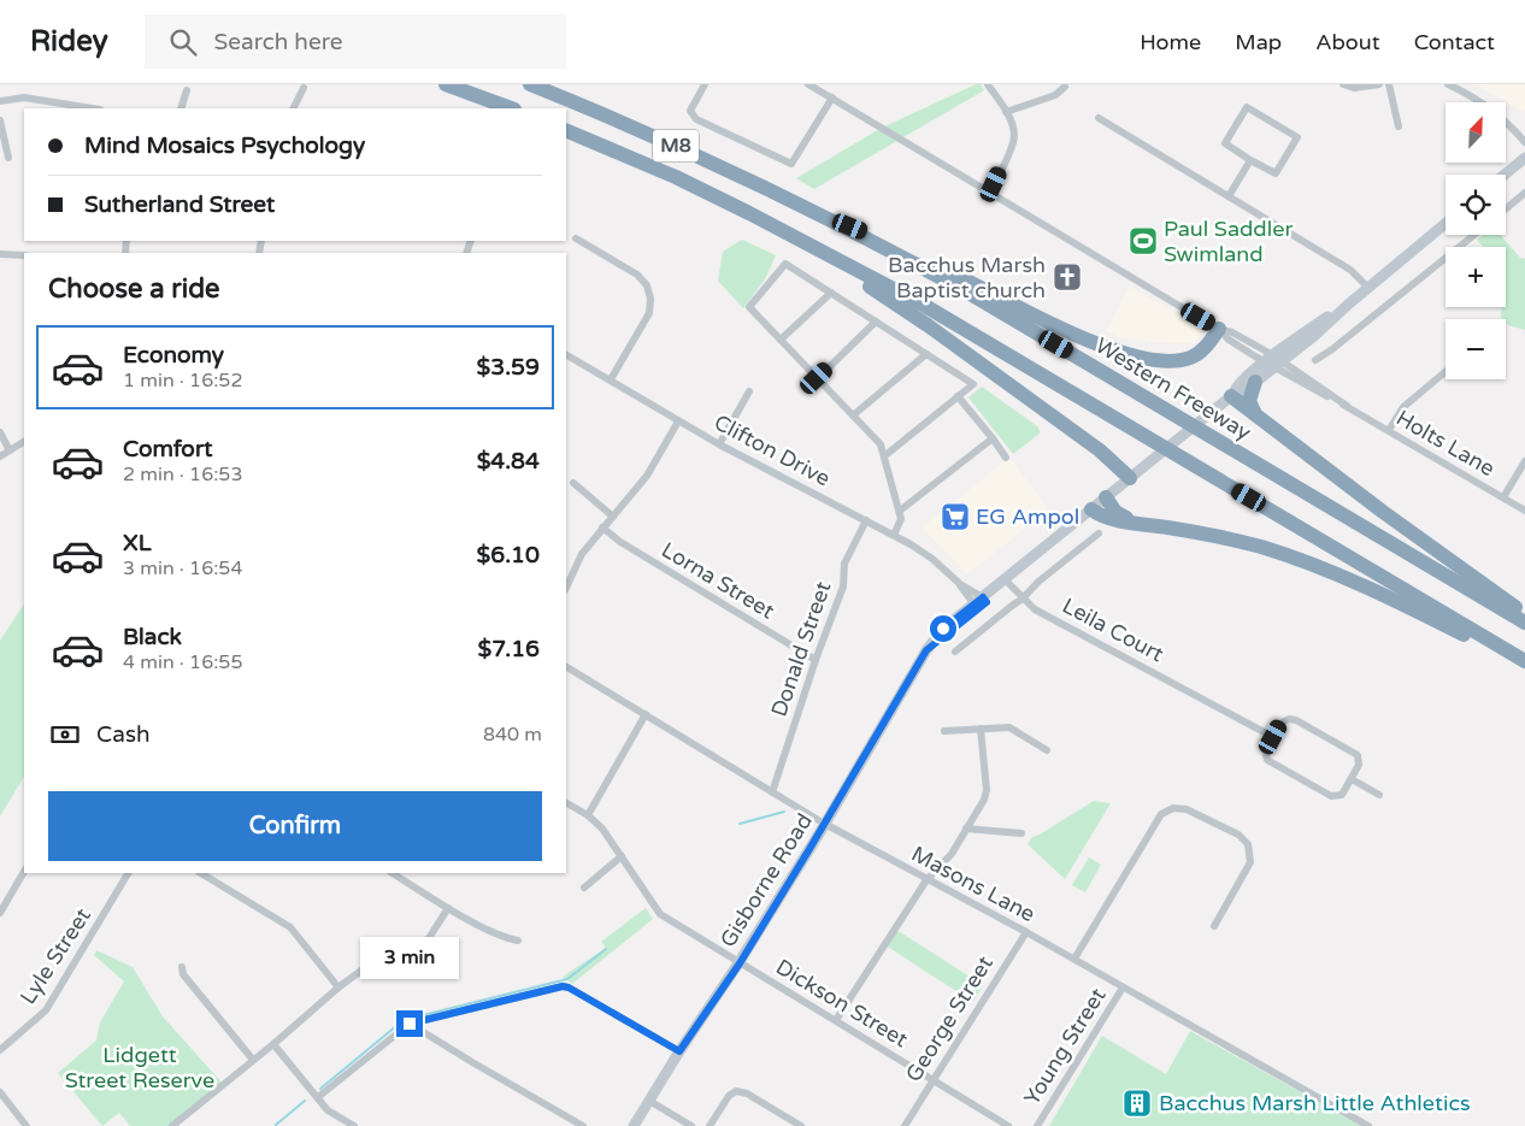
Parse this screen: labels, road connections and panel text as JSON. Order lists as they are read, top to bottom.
{
  "streets": {
    "highway": ["M8", "Western Freeway"],
    "main road": ["Gisborne Road"],
    "street": [
      "Holts Lane",
      "Clifton Drive",
      "Lorna Street",
      "Leila Court",
      "Donald Street",
      "Masons Lane",
      "Lyle Street",
      "Dickson Street",
      "George Street",
      "Young Street"
    ]
  },
  "crossings": [
    ["Holts Lane", "Gisborne Road"],
    ["Clifton Drive", "Donald Street"],
    ["Clifton Drive", "Gisborne Road"],
    ["Lorna Street", "Donald Street"],
    ["Leila Court", "Gisborne Road"],
    ["Donald Street", "Masons Lane"],
    ["Gisborne Road", "Masons Lane"],
    ["Gisborne Road", "Dickson Street"],
    ["Masons Lane", "George Street"],
    ["Masons Lane", "Young Street"],
    ["Dickson Street", "George Street"]
  ],
  "parks": ["Lidgett Street Reserve"],
  "places": {
    "sports": ["Paul Saddler Swimland"],
    "church": ["Bacchus Marsh Baptist church"],
    "supermarket": ["EG Ampol"],
    "building": ["Bacchus Marsh Little Athletics"]
  },
  "north": "top right",
  "page": {
    "header": "Ridey",
    "search": "Search here",
    "nav": [
      "Home",
      "Map",
      "About",
      "Contact"
    ],
    "map_buttons": ["+", "−"],
    "banner": ["Mind Mosaics Psychology", "Sutherland Street"],
    "heading": "Choose a ride",
    "list": [
      {
        "name": "Economy",
        "note": "1 min · 16:52",
        "value": "$3.59"
      },
      {
        "name": "Comfort",
        "note": "2 min · 16:53",
        "value": "$4.84"
      },
      {
        "name": "XL",
        "note": "3 min · 16:54",
        "value": "$6.10"
      },
      {
        "name": "Black",
        "note": "4 min · 16:55",
        "value": "$7.16"
      }
    ],
    "pay": ["Cash", "840 m"],
    "buttons": "Confirm",
    "bubble": "3 min"
  }
}
